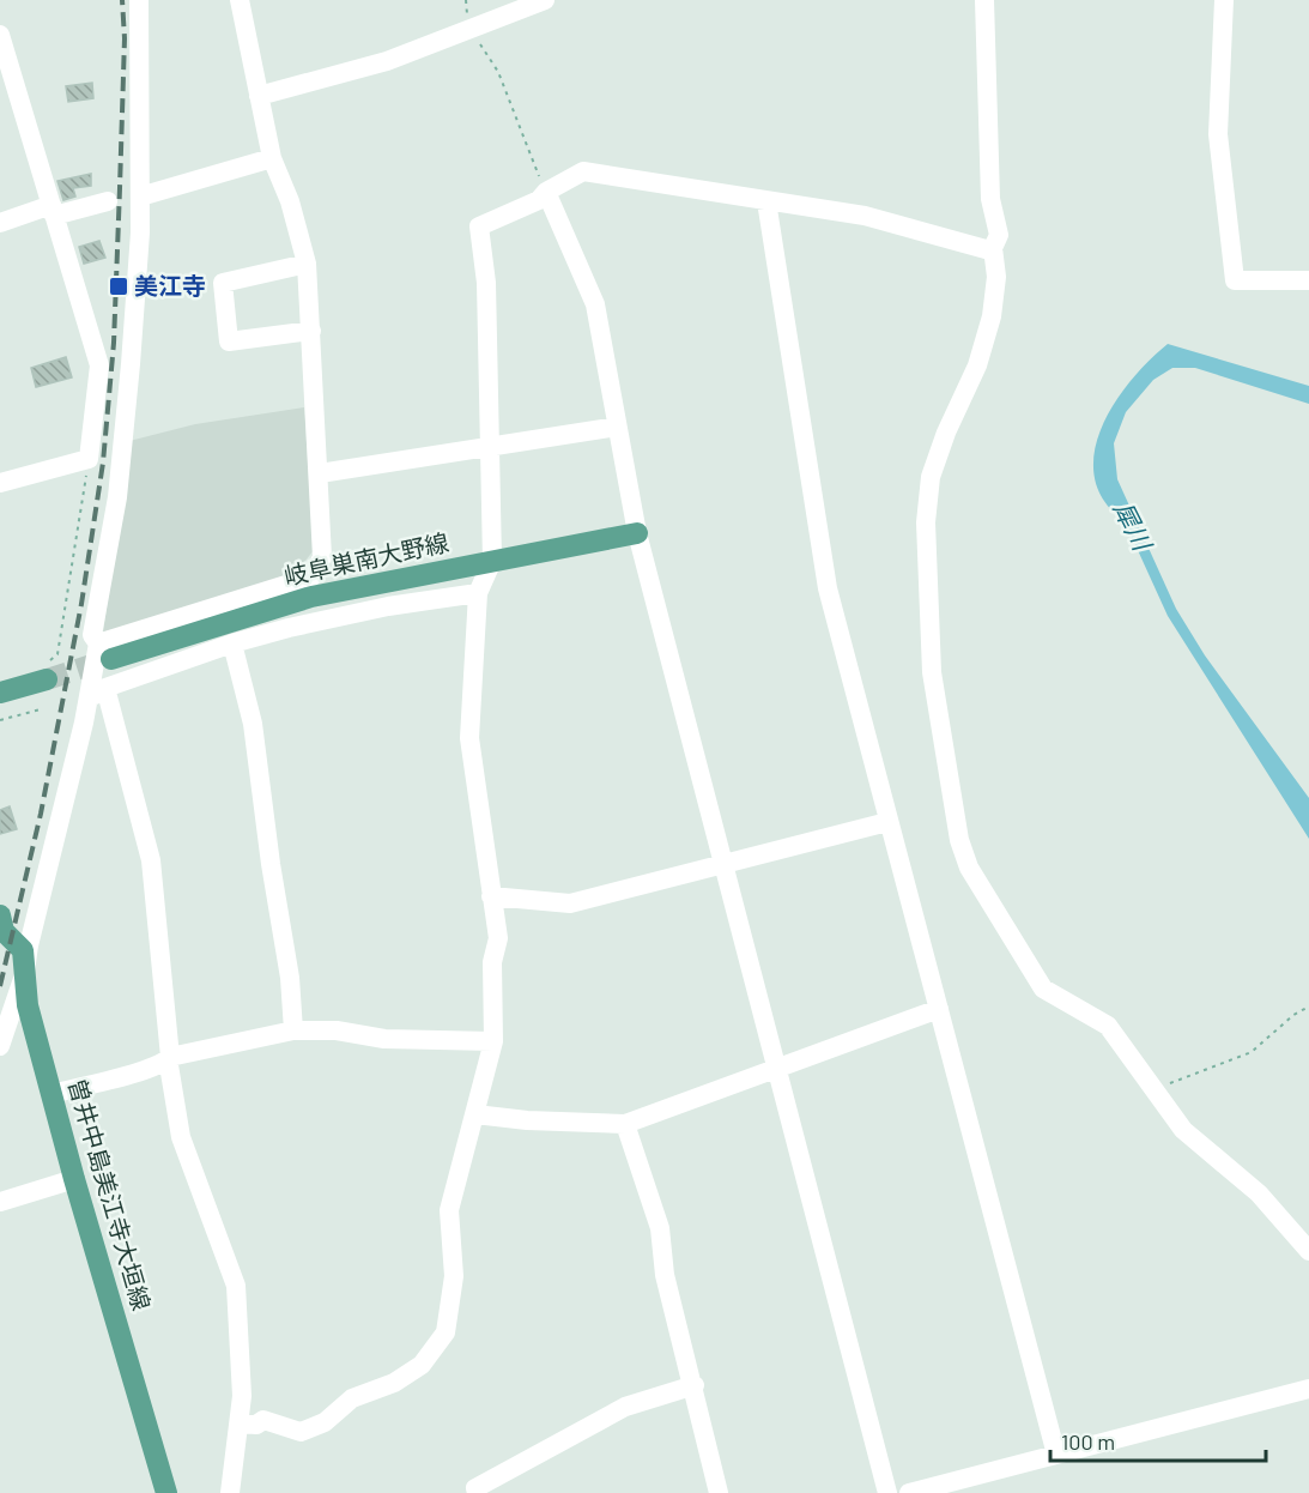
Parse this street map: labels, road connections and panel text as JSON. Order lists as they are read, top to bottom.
{
  "streets": {
    "main road": ["岐阜巣南大野線", "曽井中島美江寺大垣線"]
  },
  "water": ["犀川"],
  "places": {
    "transit": ["美江寺"]
  },
  "scale_bar": "100 m"
}
